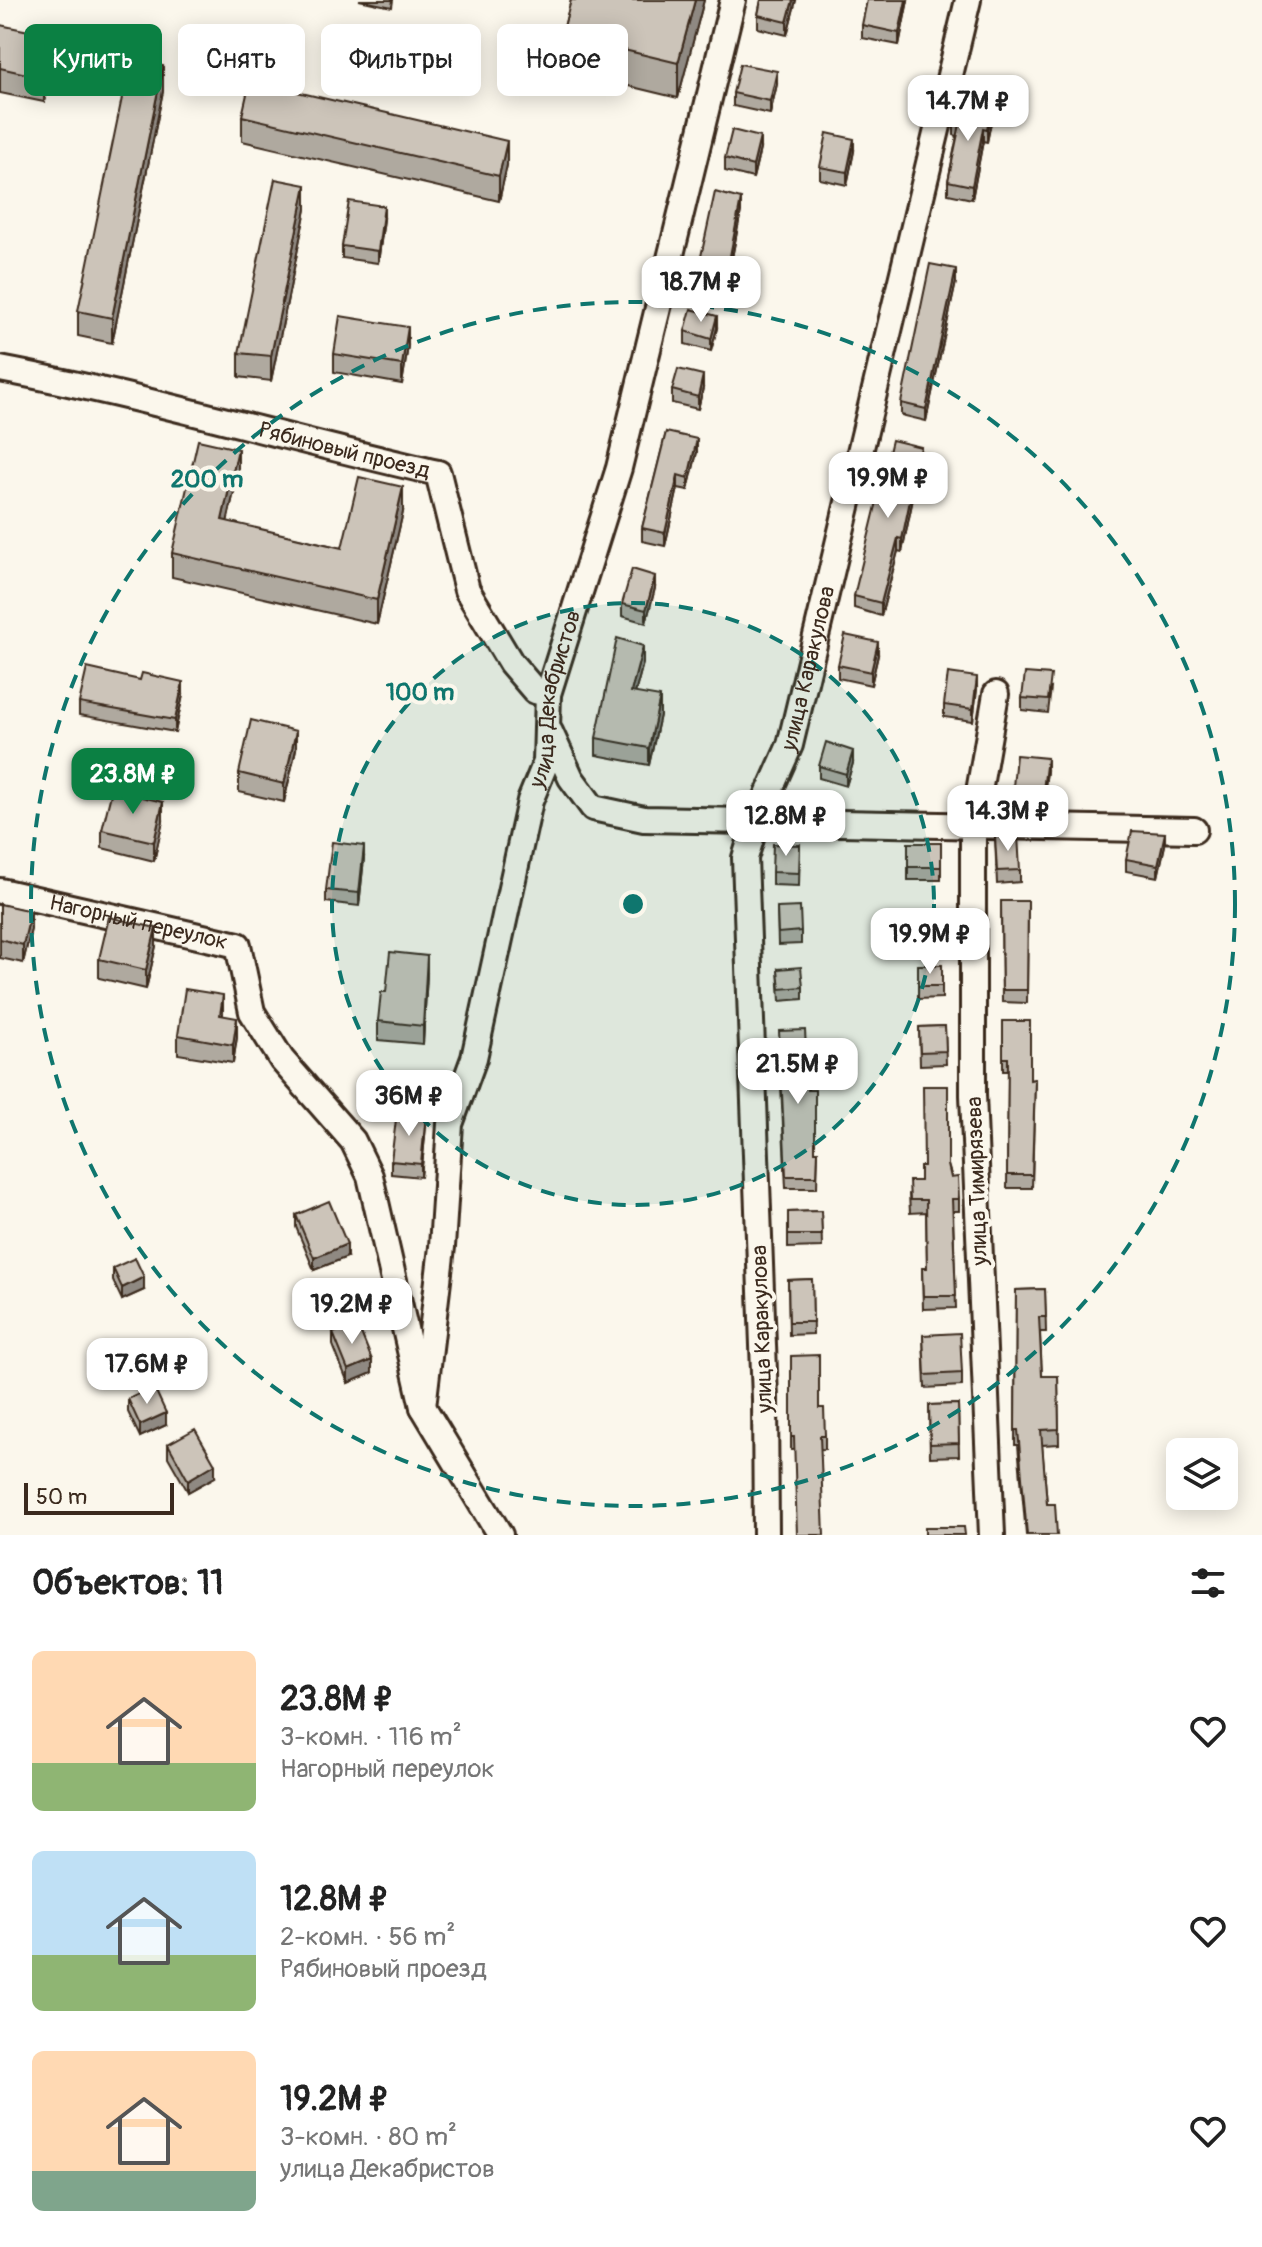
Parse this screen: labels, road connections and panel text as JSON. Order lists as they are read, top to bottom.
{
  "streets": {
    "street": [
      "Рябиновый проезд",
      "улица Каракулова",
      "улица Декабристов",
      "Нагорный переулок",
      "улица Тимирязева"
    ]
  },
  "crossings": [
    ["Рябиновый проезд", "улица Декабристов"],
    ["улица Декабристов", "Нагорный переулок"]
  ],
  "scale_bar": "50 m",
  "page": {
    "chip": [
      "Купить",
      "Снять",
      "Фильтры",
      "Новое"
    ],
    "price": [
      "14.7M ₽",
      "18.7M ₽",
      "19.9M ₽",
      "23.8M ₽",
      "14.3M ₽",
      "12.8M ₽",
      "19.9M ₽",
      "21.5M ₽",
      "36M ₽",
      "19.2M ₽",
      "17.6M ₽"
    ],
    "scale": "50 m",
    "heading": "Объектов: 11",
    "list": [
      {
        "name": "23.8M ₽",
        "note": "3-комн. · 116 m² · Нагорный переулок"
      },
      {
        "name": "12.8M ₽",
        "note": "2-комн. · 56 m² · Рябиновый проезд"
      },
      {
        "name": "19.2M ₽",
        "note": "3-комн. · 80 m² · улица Декабристов"
      }
    ]
  },
  "rings": ["200 m", "100 m"]
}
